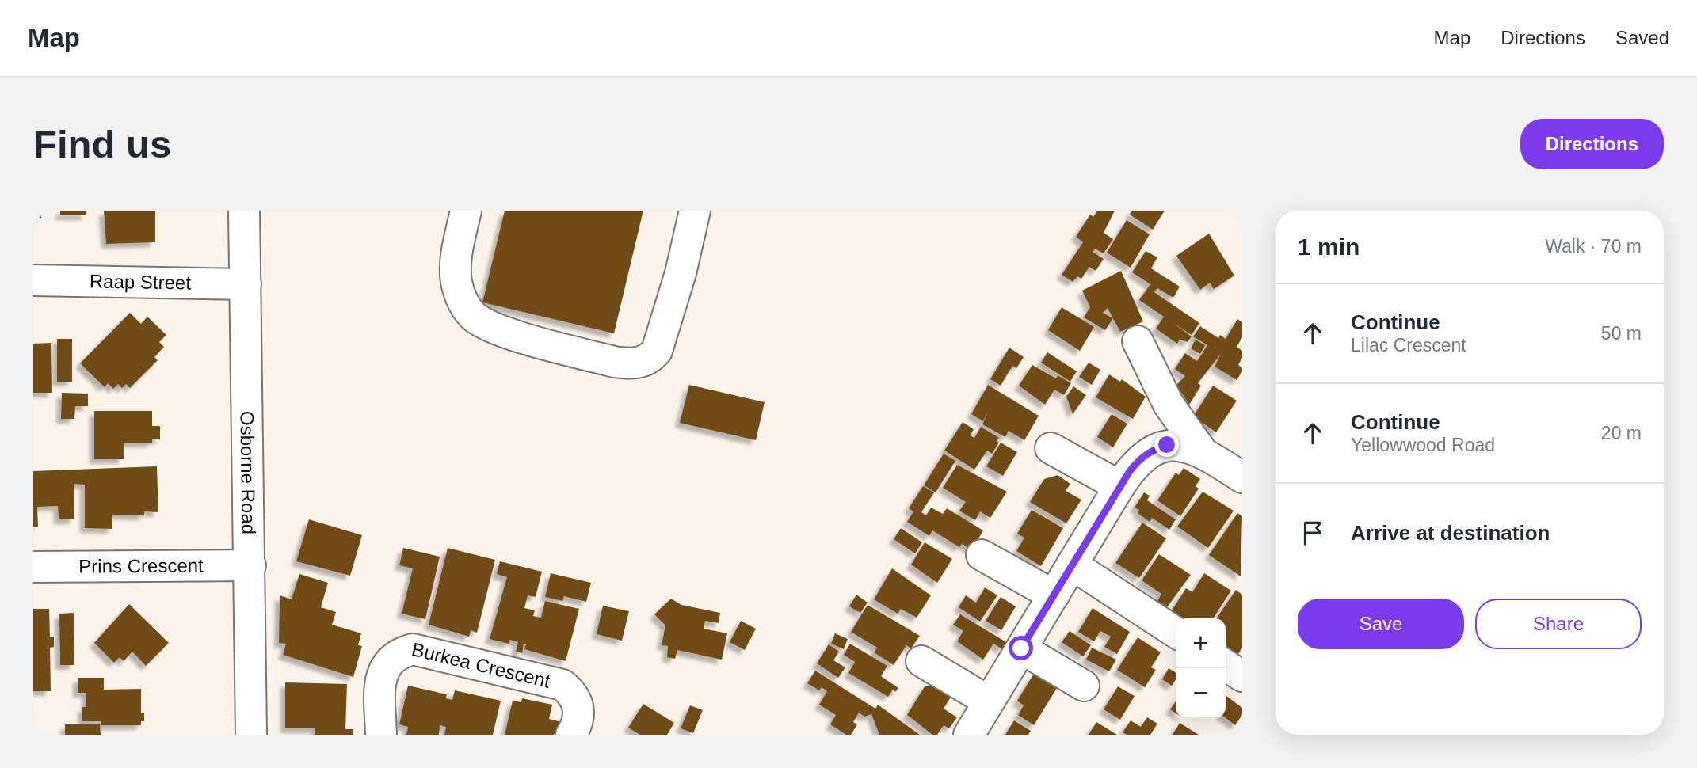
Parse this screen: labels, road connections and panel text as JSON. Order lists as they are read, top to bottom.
{
  "streets": {
    "street": [
      "Raap Street",
      "Osborne Road",
      "Prins Crescent",
      "Burkea Crescent"
    ]
  },
  "crossings": [
    ["Raap Street", "Osborne Road"],
    ["Osborne Road", "Prins Crescent"]
  ],
  "page": {
    "header": "Map",
    "nav": ["Map", "Directions", "Saved"],
    "buttons": [
      "Directions",
      ["Save", "Share"]
    ],
    "title": "Find us",
    "heading": ["1 min", "Walk · 70 m"],
    "list": [
      ["Continue", "Lilac Crescent", "50 m"],
      ["Continue", "Yellowwood Road", "20 m"],
      "Arrive at destination"
    ],
    "map_buttons": ["+", "−"]
  }
}
